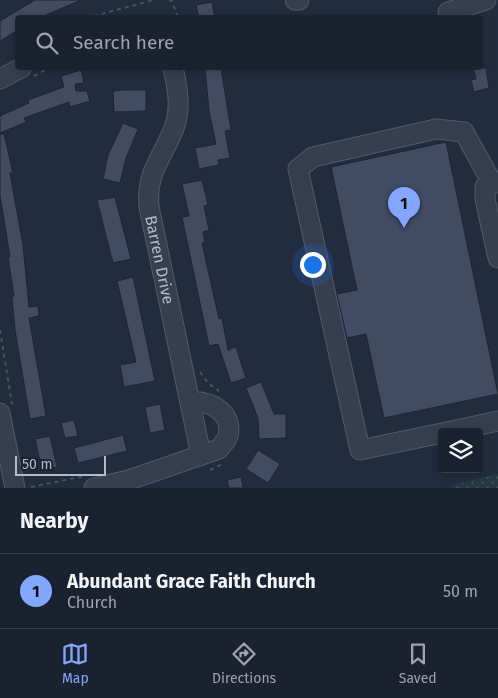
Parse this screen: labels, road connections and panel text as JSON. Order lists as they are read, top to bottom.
{
  "streets": {
    "street": ["Barren Drive"]
  },
  "scale_bar": "50 m",
  "page": {
    "search": "Search here",
    "pins": "1",
    "scale": "50 m",
    "heading": "Nearby",
    "list": [
      {
        "mark": "1",
        "name": "Abundant Grace Faith Church",
        "note": "Church",
        "value": "50 m"
      }
    ],
    "nav": ["Map", "Directions", "Saved"]
  }
}
